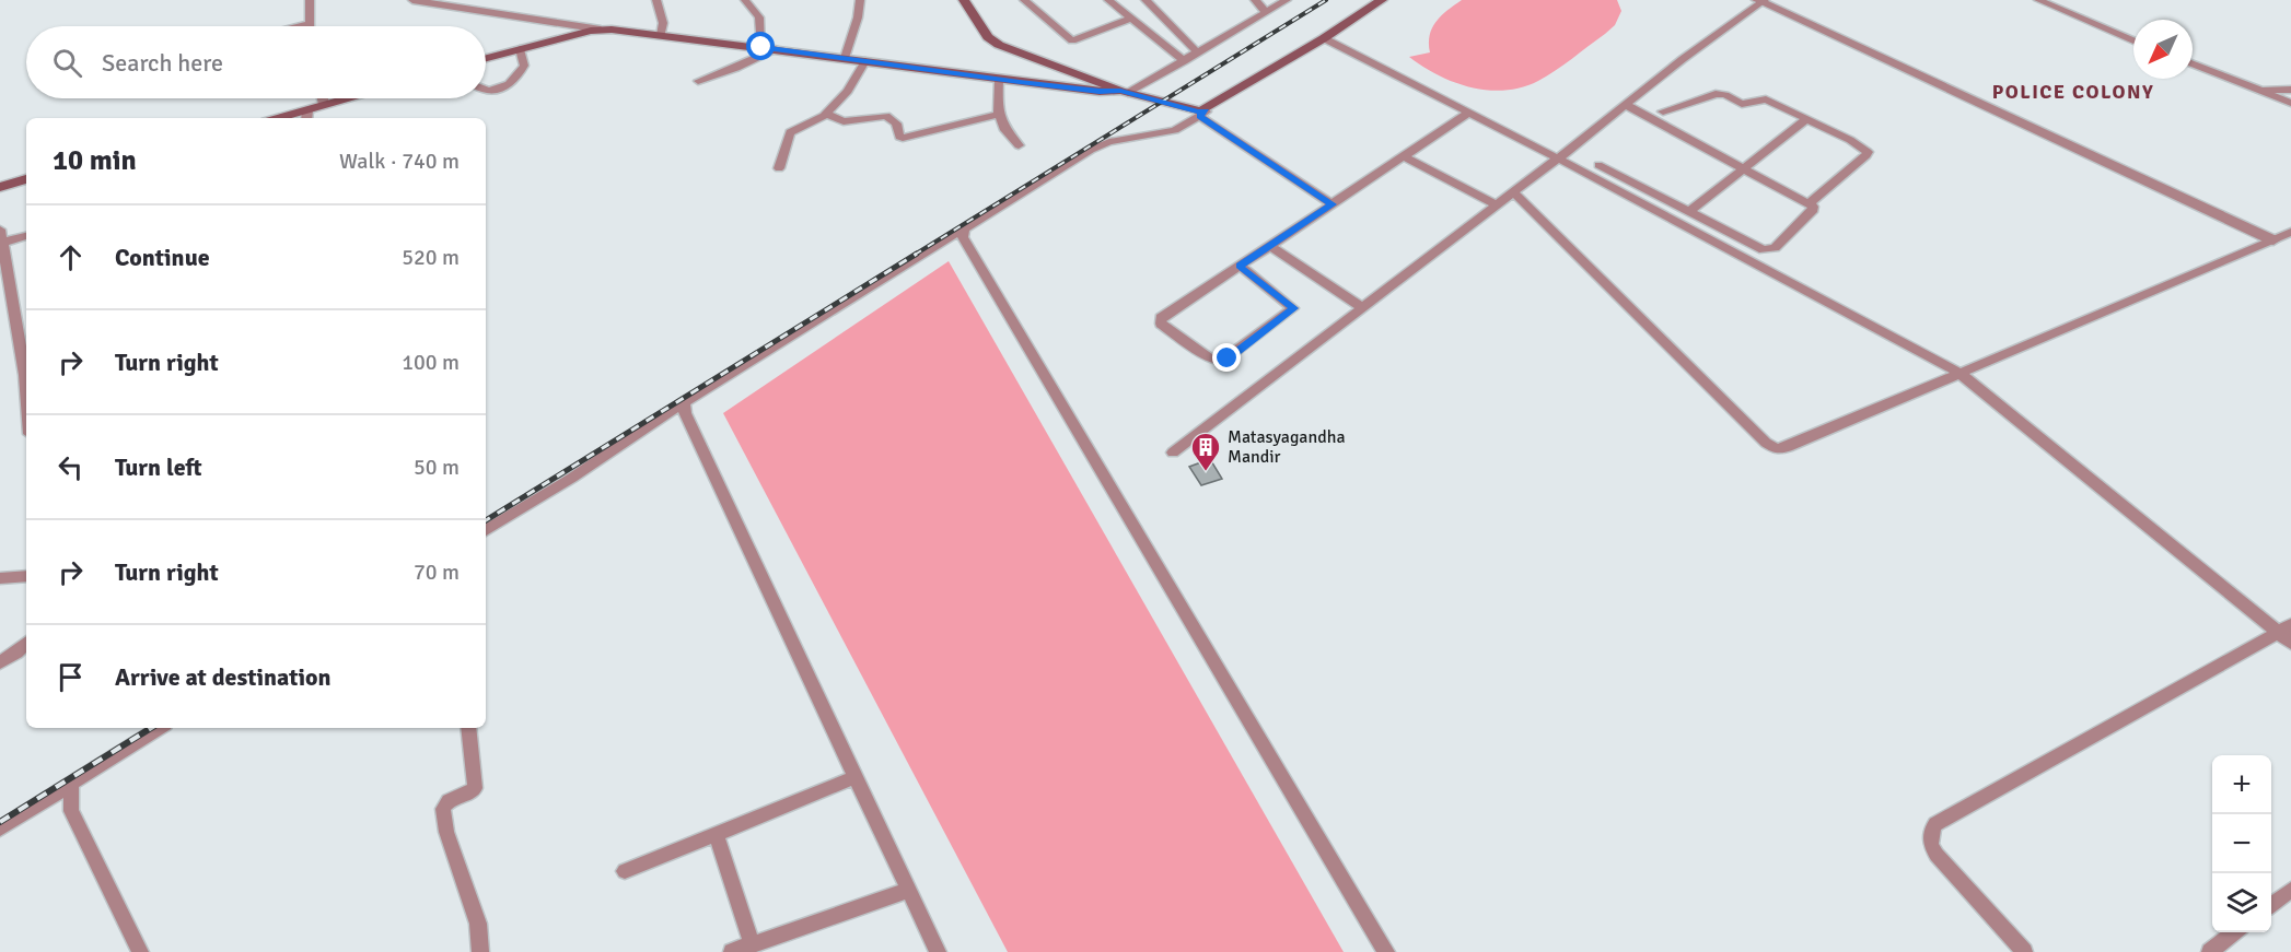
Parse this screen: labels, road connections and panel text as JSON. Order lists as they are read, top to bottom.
{
  "districts": ["POLICE COLONY"],
  "places": {
    "building": ["Matasyagandha Mandir"]
  },
  "north": "bottom left",
  "page": {
    "search": "Search here",
    "heading": ["10 min", "Walk · 740 m"],
    "list": [
      ["Continue", "520 m"],
      ["Turn right", "100 m"],
      ["Turn left", "50 m"],
      ["Turn right", "70 m"],
      "Arrive at destination"
    ],
    "map_buttons": ["+", "−"]
  }
}
